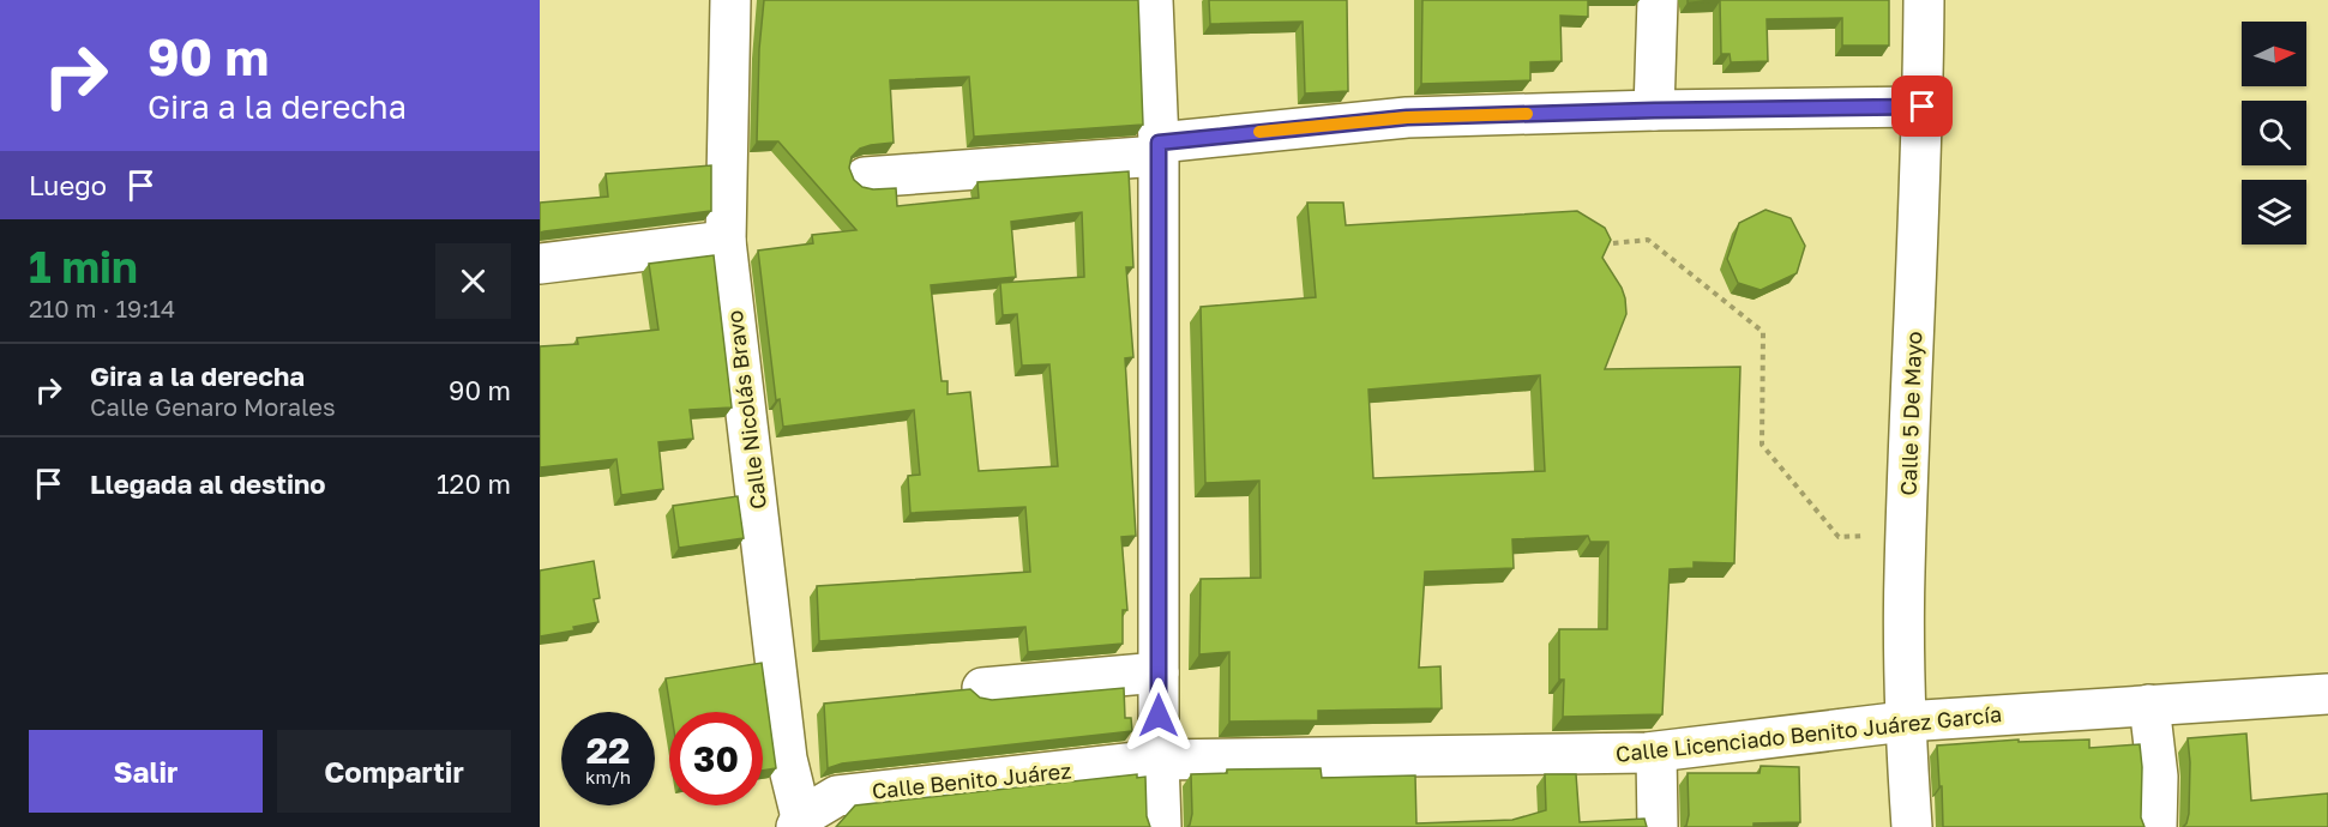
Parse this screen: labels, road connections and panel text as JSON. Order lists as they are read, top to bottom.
{
  "streets": {
    "street": [
      "Calle Nicolás Bravo",
      "Calle 5 De Mayo",
      "Calle Licenciado Benito Juárez García",
      "Calle Benito Juárez"
    ]
  },
  "crossings": [
    ["Calle Nicolás Bravo", "Calle Benito Juárez"],
    ["Calle 5 De Mayo", "Calle Licenciado Benito Juárez García"],
    ["Calle Licenciado Benito Juárez García", "Calle Benito Juárez"]
  ],
  "north": "right",
  "page": {
    "turn": ["90 m", "Gira a la derecha"],
    "then": "Luego",
    "heading": ["1 min", "210 m · 19:14"],
    "list": [
      {
        "name": "Gira a la derecha",
        "note": "Calle Genaro Morales",
        "value": "90 m"
      },
      {
        "name": "Llegada al destino",
        "value": "120 m"
      }
    ],
    "speed": "22 km/h",
    "limit": "30",
    "buttons": ["Salir", "Compartir"]
  }
}
